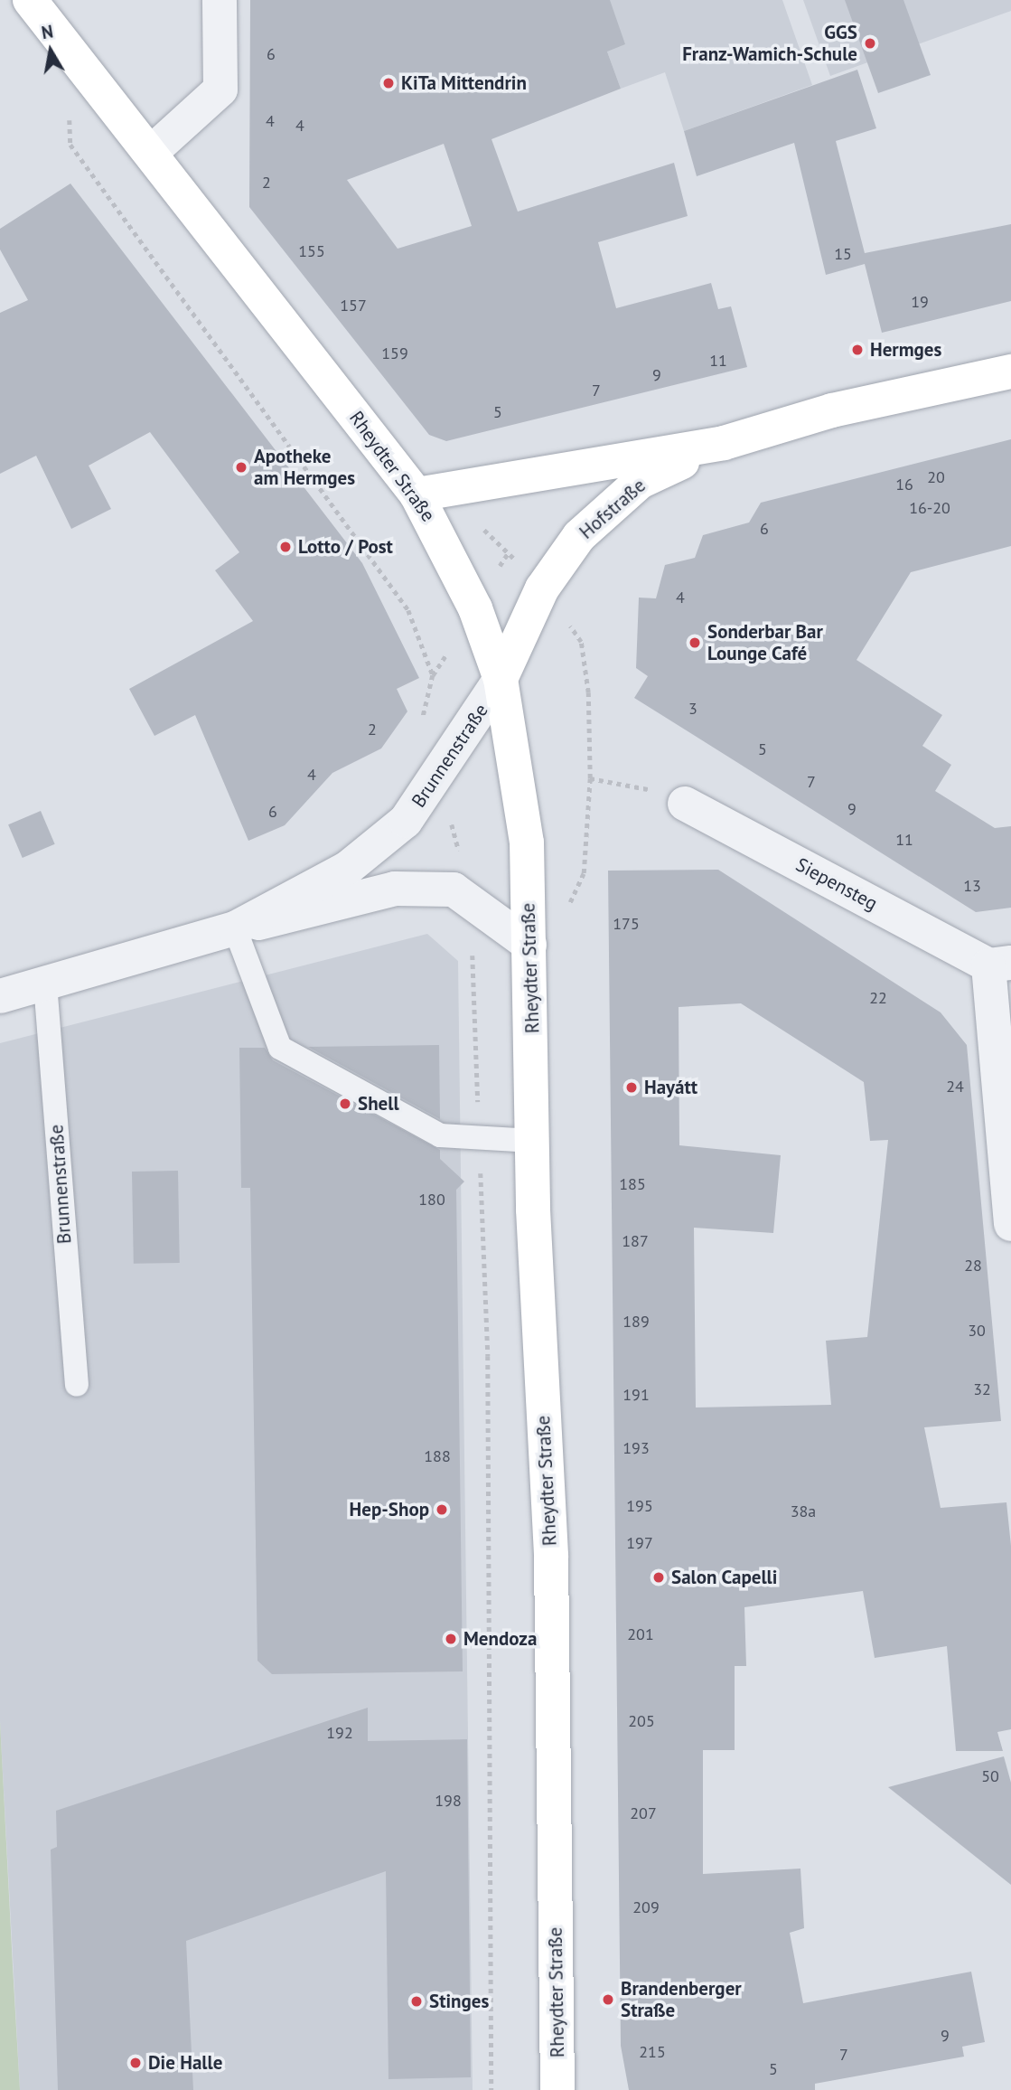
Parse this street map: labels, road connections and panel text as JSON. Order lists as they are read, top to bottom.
{
  "streets": {
    "main road": ["Rheydter Straße", "Hofstraße"],
    "street": ["Brunnenstraße", "Siepensteg"]
  },
  "crossings": [
    ["Rheydter Straße", "Hofstraße"],
    ["Rheydter Straße", "Brunnenstraße"],
    ["Hofstraße", "Brunnenstraße"]
  ],
  "places": [
    "GGS Franz-Wamich-Schule",
    "KiTa Mittendrin",
    "Hermges",
    "Apotheke am Hermges",
    "Lotto / Post",
    "Sonderbar Bar Lounge Café",
    "Hayátt",
    "Shell",
    "Hep-Shop",
    "Salon Capelli",
    "Mendoza",
    "Brandenberger Straße",
    "Stinges",
    "Die Halle"
  ],
  "house_numbers": [
    "6",
    "4",
    "4",
    "2",
    "155",
    "15",
    "19",
    "157",
    "159",
    "11",
    "9",
    "7",
    "5",
    "20",
    "16",
    "16-20",
    "6",
    "4",
    "3",
    "2",
    "5",
    "4",
    "7",
    "9",
    "6",
    "11",
    "13",
    "175",
    "22",
    "24",
    "185",
    "180",
    "187",
    "28",
    "189",
    "30",
    "32",
    "191",
    "193",
    "188",
    "195",
    "38a",
    "197",
    "201",
    "205",
    "192",
    "50",
    "198",
    "207",
    "209",
    "9",
    "215",
    "7",
    "5"
  ],
  "north": "top"
}
